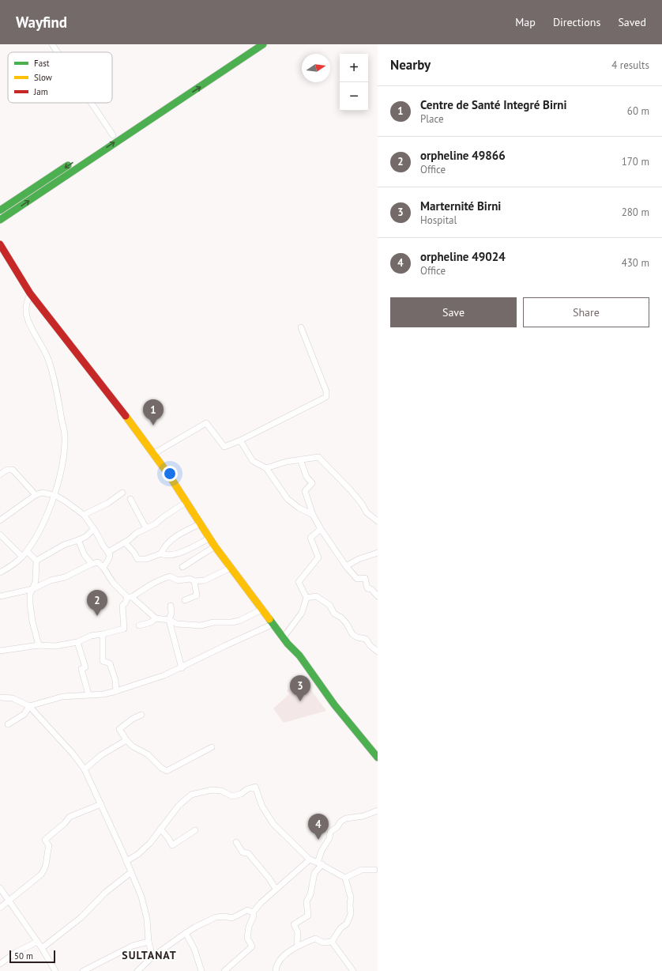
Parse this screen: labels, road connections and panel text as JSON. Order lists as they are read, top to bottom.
{
  "districts": ["SULTANAT"],
  "legend": ["Fast", "Slow", "Jam"],
  "scale_bar": "50 m",
  "north": "right",
  "page": {
    "header": "Wayfind",
    "nav": ["Map", "Directions", "Saved"],
    "heading": ["Nearby", "4 results"],
    "map_buttons": ["+", "−"],
    "list": [
      {
        "mark": "1",
        "name": "Centre de Santé Integré Birni",
        "note": "Place",
        "value": "60 m"
      },
      {
        "mark": "2",
        "name": "orpheline 49866",
        "note": "Office",
        "value": "170 m"
      },
      {
        "mark": "3",
        "name": "Marternité Birni",
        "note": "Hospital",
        "value": "280 m"
      },
      {
        "mark": "4",
        "name": "orpheline 49024",
        "note": "Office",
        "value": "430 m"
      }
    ],
    "buttons": ["Save", "Share"],
    "pins": [
      "1",
      "2",
      "3",
      "4"
    ],
    "scale": "50 m"
  }
}
